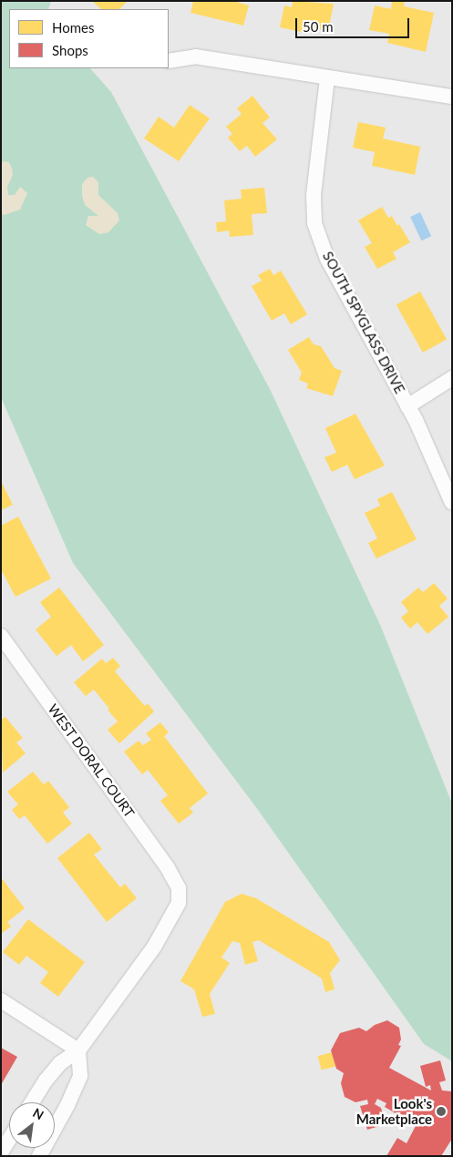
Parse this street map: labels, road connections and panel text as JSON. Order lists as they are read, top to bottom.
{
  "streets": {
    "street": ["SOUTH SPYGLASS DRIVE", "WEST DORAL COURT"]
  },
  "places": ["Look's Marketplace"],
  "legend": ["Homes", "Shops"],
  "scale_bar": "50 m",
  "north": "top right"
}
